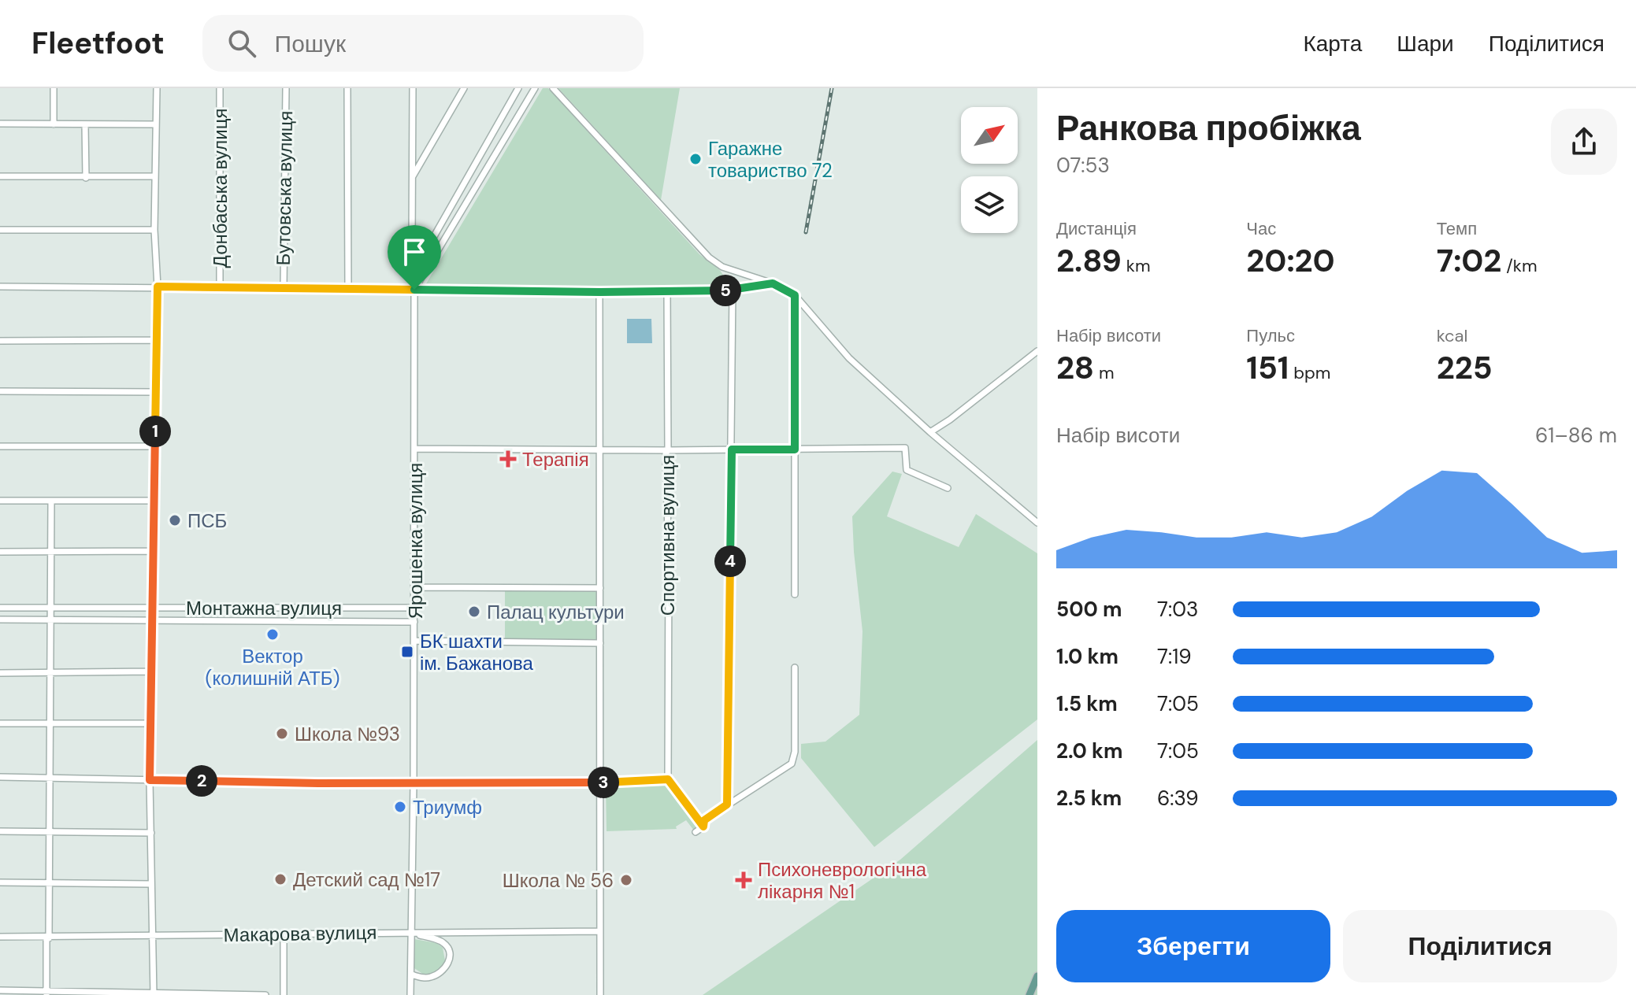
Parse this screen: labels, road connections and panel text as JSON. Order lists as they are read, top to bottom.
{
  "streets": {
    "street": [
      "Донбаська вулиця",
      "Бутовська вулиця",
      "Спортивна вулиця",
      "Ярошенка вулиця",
      "Монтажна вулиця",
      "Макарова вулиця"
    ]
  },
  "crossings": [
    ["Ярошенка вулиця", "Монтажна вулиця"],
    ["Ярошенка вулиця", "Макарова вулиця"]
  ],
  "places": {
    "other": [
      "Гаражне товариство 72",
      "ПСБ",
      "Палац культури",
      "Вектор (колишній АТБ)",
      "Школа №93",
      "Триумф",
      "Детский сад №17",
      "Школа № 56"
    ],
    "health": ["Терапія", "Психоневрологічна лікарня №1"],
    "transit": ["БК шахти ім. Бажанова"]
  },
  "north": "top right",
  "page": {
    "header": "Fleetfoot",
    "search": "Пошук",
    "nav": ["Карта", "Шари", "Поділитися"],
    "heading": ["Ранкова пробіжка", "07:53"],
    "stats": [
      ["Дистанція", "2.89 km"],
      ["Час", "20:20"],
      ["Темп", "7:02 /km"],
      ["Набір висоти", "28 m"],
      ["Пульс", "151 bpm"],
      ["kcal", "225"]
    ],
    "pins": [
      "5",
      "1",
      "4",
      "2",
      "3"
    ],
    "chart": ["Набір висоти", "61–86 m"],
    "list": [
      {
        "name": "500 m",
        "note": "7:03"
      },
      {
        "name": "1.0 km",
        "note": "7:19"
      },
      {
        "name": "1.5 km",
        "note": "7:05"
      },
      {
        "name": "2.0 km",
        "note": "7:05"
      },
      {
        "name": "2.5 km",
        "note": "6:39"
      }
    ],
    "buttons": ["Зберегти", "Поділитися"]
  }
}
